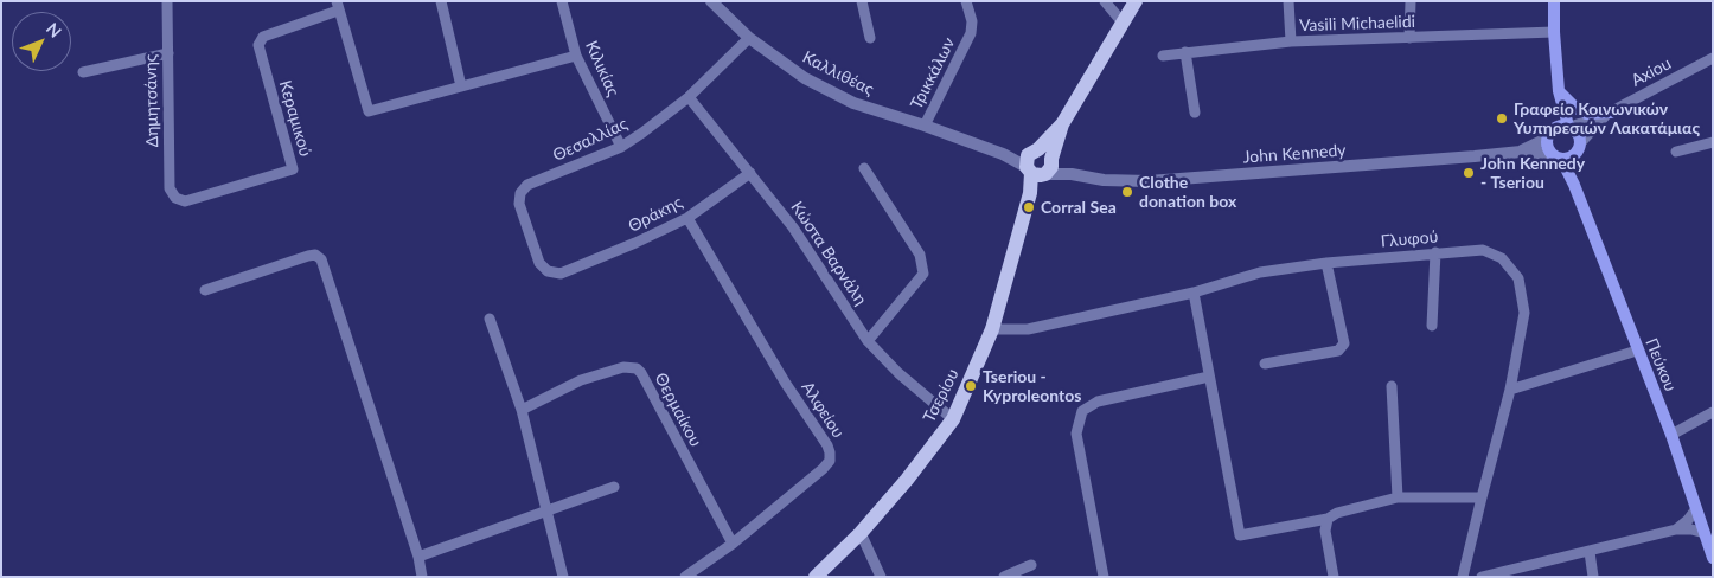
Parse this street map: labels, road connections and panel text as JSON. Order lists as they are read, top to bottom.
{
  "streets": {
    "main road": ["Πεύκου", "Τσερίου"],
    "street": [
      "Vasili Michaelidi",
      "Κιλικίας",
      "Axiou",
      "Καλλιθέας",
      "Τρικκάλων",
      "Δημητσάνης",
      "Κεραμικού",
      "Θεσαλλίας",
      "John Kennedy",
      "Θράκης",
      "Γλυφού",
      "Κώστα Βαρνάλη",
      "Θερμαίκου",
      "Αλφείου"
    ]
  },
  "crossings": [
    ["Κιλικίας", "Θεσαλλίας"],
    ["Axiou", "Πεύκου"],
    ["Καλλιθέας", "Τρικκάλων"],
    ["Καλλιθέας", "Θεσαλλίας"],
    ["Καλλιθέας", "John Kennedy"],
    ["Δημητσάνης", "Κεραμικού"],
    ["Θεσαλλίας", "Θράκης"],
    ["Θεσαλλίας", "Κώστα Βαρνάλη"],
    ["John Kennedy", "Τσερίου"],
    ["Θράκης", "Κώστα Βαρνάλη"],
    ["Θράκης", "Αλφείου"],
    ["Γλυφού", "Τσερίου"],
    ["Κώστα Βαρνάλη", "Τσερίου"],
    ["Θερμαίκου", "Αλφείου"]
  ],
  "places": [
    "Γραφείο Κοινωνικών Υυπηρεσιών Λακατάμιας",
    "John Kennedy - Tseriou",
    "Clothe donation box",
    "Corral Sea",
    "Tseriou - Kyproleontos"
  ],
  "north": "top right"
}
